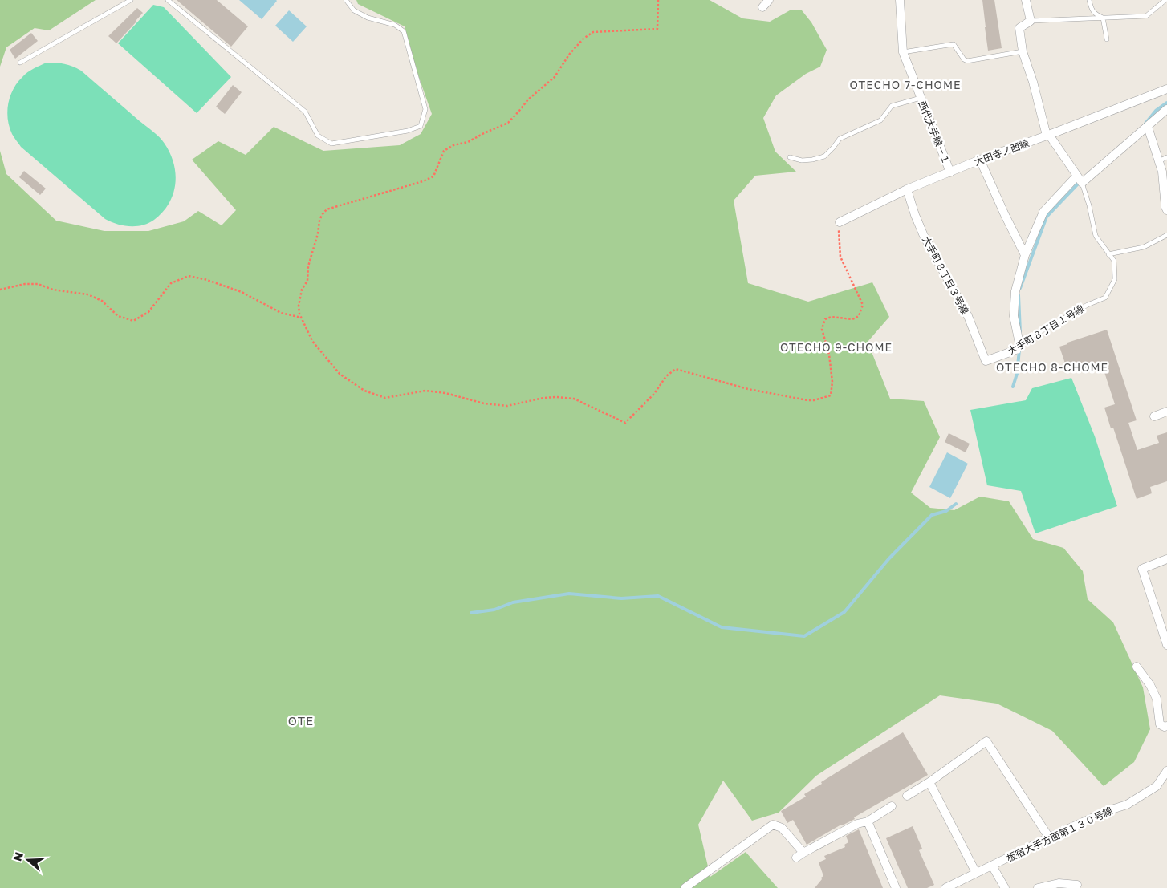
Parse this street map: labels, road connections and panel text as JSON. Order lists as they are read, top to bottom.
{
  "streets": {
    "street": [
      "西代大手線－１",
      "大田寺ノ西線",
      "大手町８丁目３号線",
      "大手町８丁目１号線",
      "板宿大手方面第１３０号線"
    ]
  },
  "crossings": [
    ["西代大手線－１", "大田寺ノ西線"],
    ["大田寺ノ西線", "大手町８丁目３号線"],
    ["大手町８丁目３号線", "大手町８丁目１号線"]
  ],
  "districts": [
    "OTECHO 7-CHOME",
    "OTECHO 9-CHOME",
    "OTECHO 8-CHOME",
    "OTE"
  ],
  "north": "left"
}
